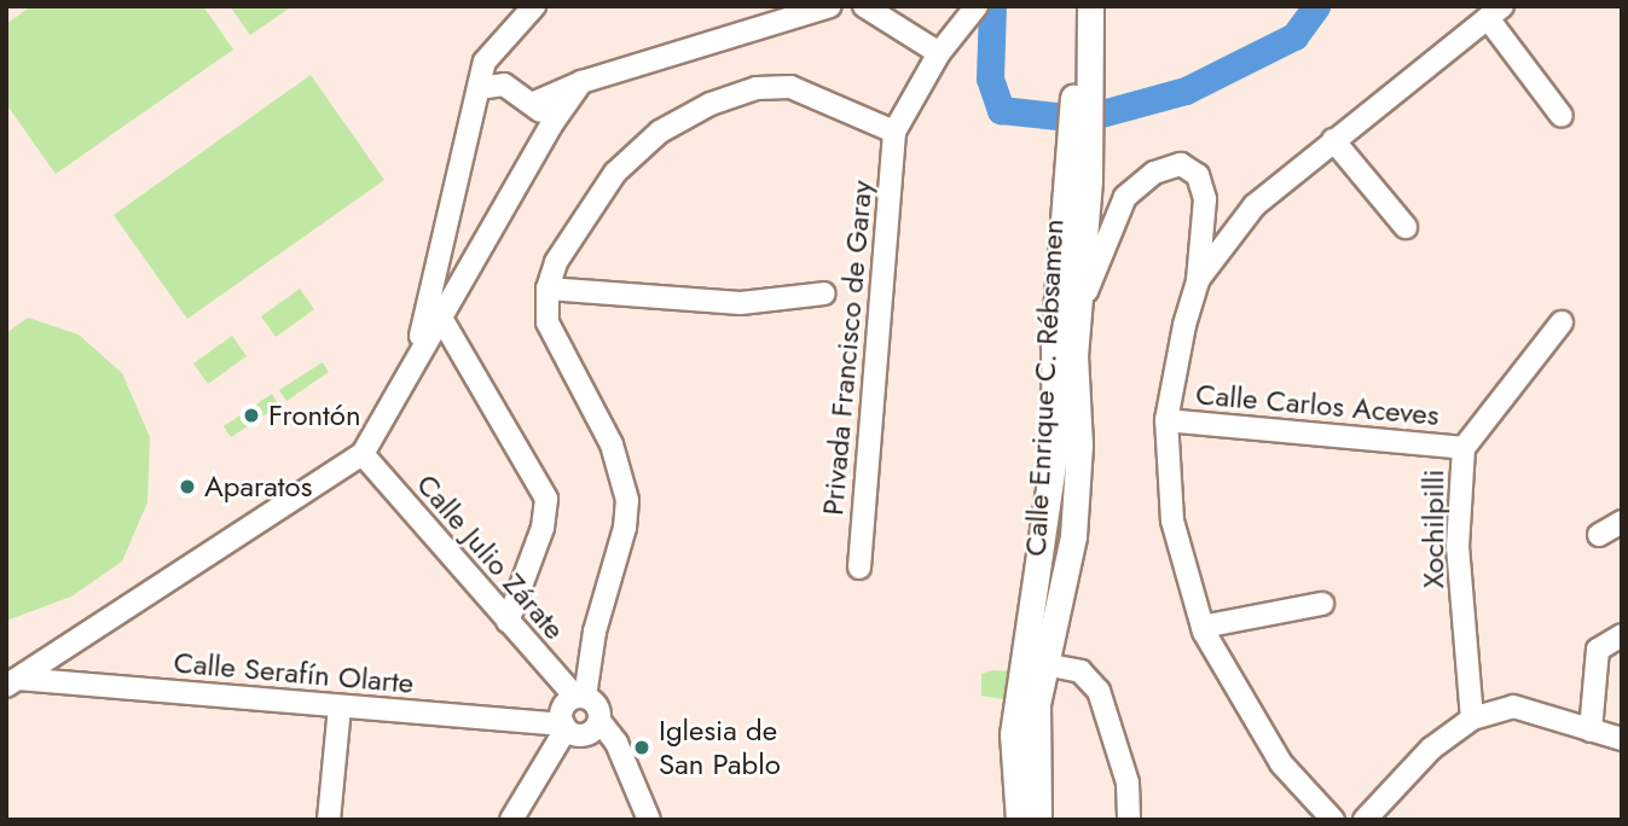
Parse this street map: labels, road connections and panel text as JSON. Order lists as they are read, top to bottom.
{
  "streets": {
    "main road": ["Calle Enrique C. Rébsamen"],
    "street": [
      "Privada Francisco de Garay",
      "Calle Carlos Aceves",
      "Xochilpilli",
      "Calle Julio Zárate",
      "Calle Serafín Olarte"
    ]
  },
  "crossings": [
    ["Calle Carlos Aceves", "Xochilpilli"],
    ["Calle Julio Zárate", "Calle Serafín Olarte"]
  ],
  "places": ["Frontón", "Aparatos", "Iglesia de San Pablo"]
}
